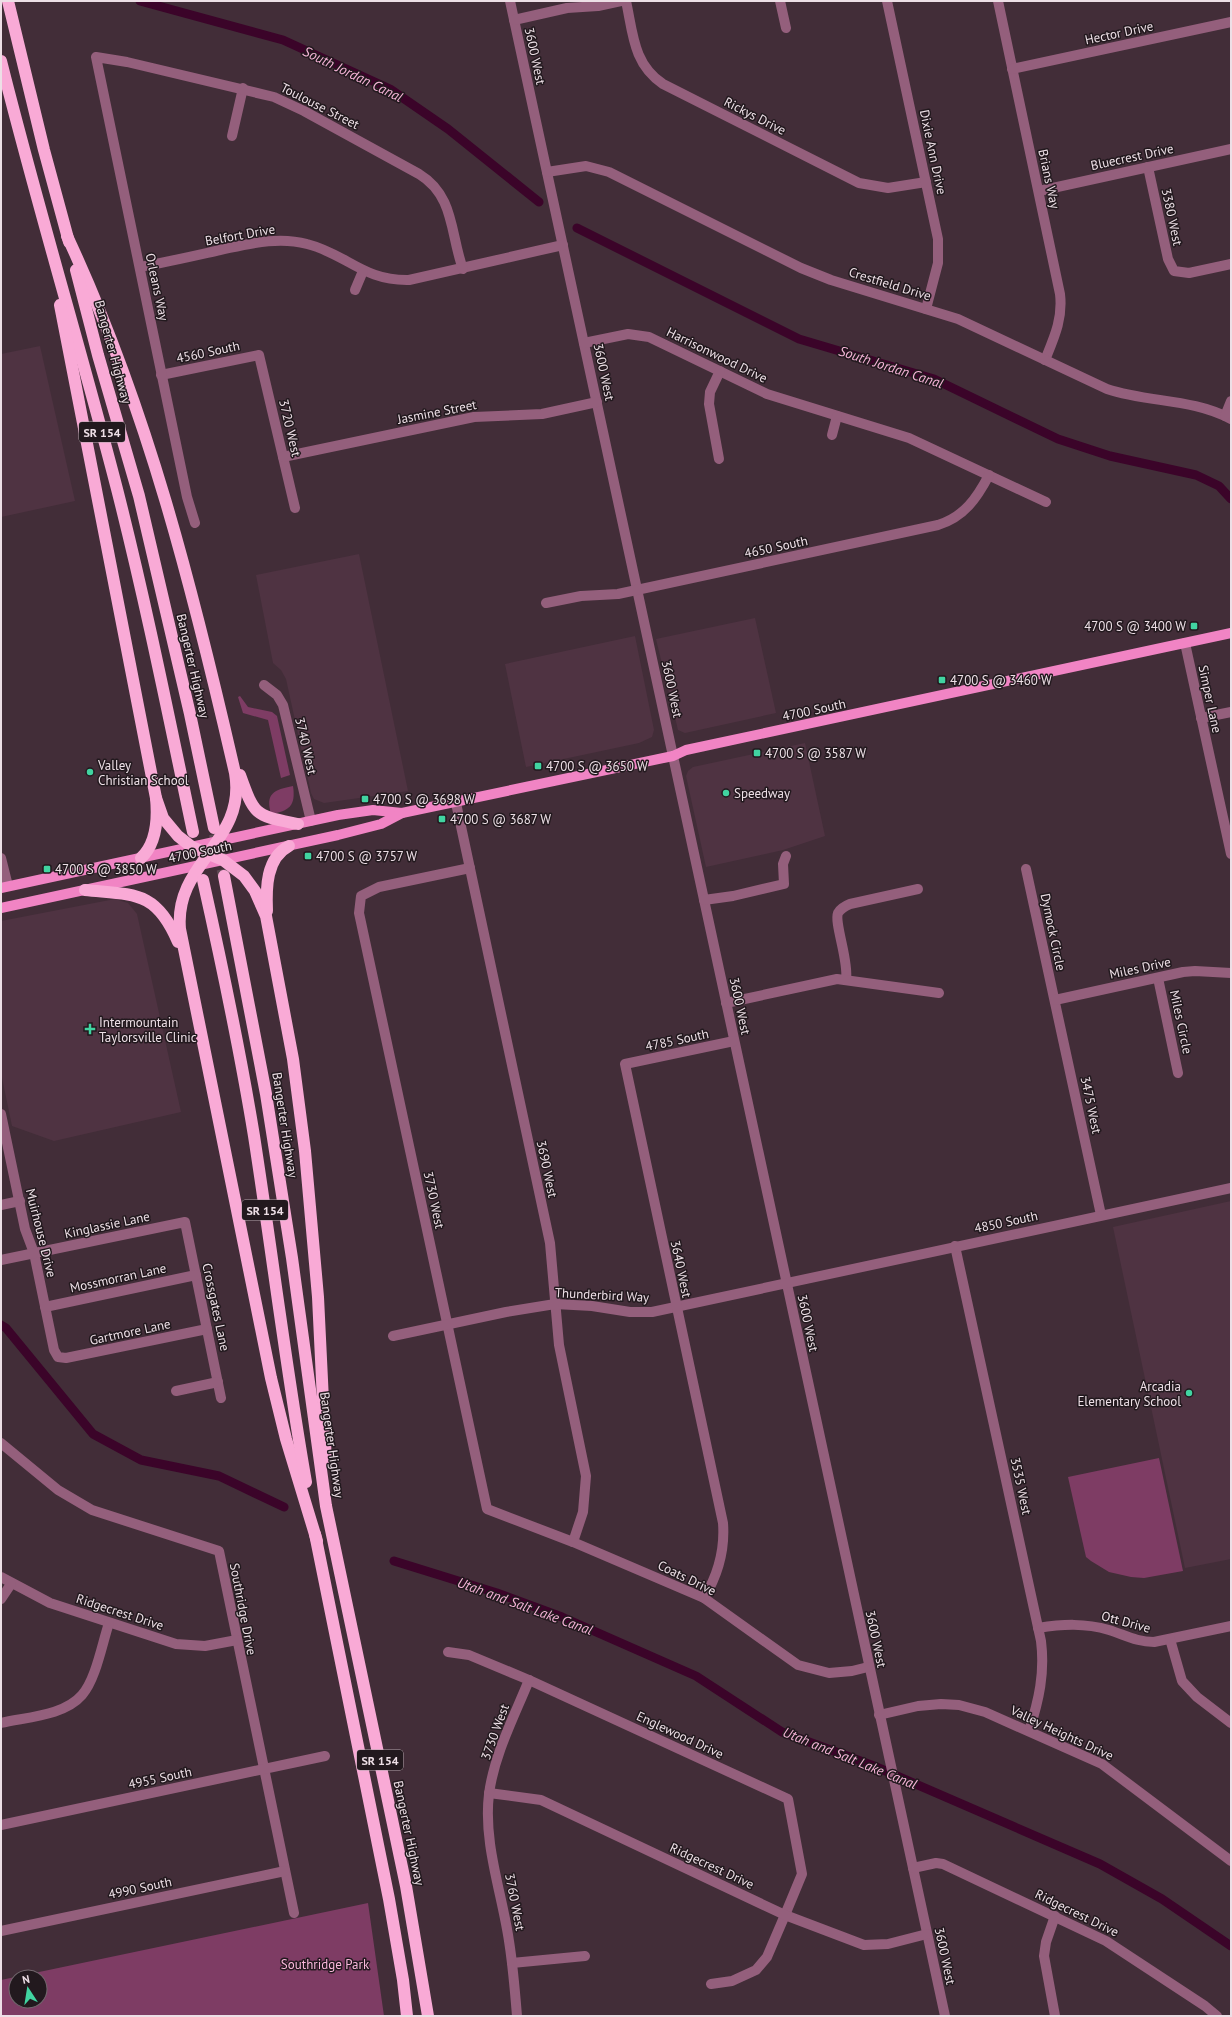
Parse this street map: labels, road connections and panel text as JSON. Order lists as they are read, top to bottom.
{
  "streets": {
    "highway": ["Bangerter Highway", "SR 154"],
    "main road": ["4700 South"],
    "street": [
      "Hector Drive",
      "3600 West",
      "Toulouse Street",
      "Rickys Drive",
      "Dixie Ann Drive",
      "Bluecrest Drive",
      "Brians Way",
      "3380 West",
      "Belfort Drive",
      "Crestfield Drive",
      "Orleans Way",
      "4560 South",
      "Harrisonwood Drive",
      "Jasmine Street",
      "3720 West",
      "4650 South",
      "Simper Lane",
      "3740 West",
      "Dymock Circle",
      "Miles Drive",
      "Miles Circle",
      "4785 South",
      "3475 West",
      "3690 West",
      "3730 West",
      "4850 South",
      "Kinglassie Lane",
      "Muirhouse Drive",
      "3640 West",
      "Mossmorran Lane",
      "Thunderbird Way",
      "Crossgates Lane",
      "Gartmore Lane",
      "3535 West",
      "Coats Drive",
      "Southridge Drive",
      "Ridgecrest Drive",
      "Ott Drive",
      "Valley Heights Drive",
      "Englewood Drive",
      "4955 South",
      "4990 South",
      "3760 West"
    ]
  },
  "crossings": [
    ["Hector Drive", "Brians Way"],
    ["3600 West", "Belfort Drive"],
    ["3600 West", "Crestfield Drive"],
    ["3600 West", "Harrisonwood Drive"],
    ["3600 West", "Jasmine Street"],
    ["3600 West", "4650 South"],
    ["3600 West", "4700 South"],
    ["3600 West", "4785 South"],
    ["3600 West", "4850 South"],
    ["3600 West", "Thunderbird Way"],
    ["3600 West", "Coats Drive"],
    ["3600 West", "Ridgecrest Drive"],
    ["3600 West", "Valley Heights Drive"],
    ["Toulouse Street", "Belfort Drive"],
    ["Toulouse Street", "Orleans Way"],
    ["Rickys Drive", "Dixie Ann Drive"],
    ["Dixie Ann Drive", "Crestfield Drive"],
    ["Bluecrest Drive", "Brians Way"],
    ["Bluecrest Drive", "3380 West"],
    ["Brians Way", "Crestfield Drive"],
    ["Belfort Drive", "Orleans Way"],
    ["Orleans Way", "4560 South"],
    ["4560 South", "3720 West"],
    ["Harrisonwood Drive", "4650 South"],
    ["Jasmine Street", "3720 West"],
    ["Simper Lane", "4700 South"],
    ["4700 South", "3740 West"],
    ["4700 South", "3690 West"],
    ["Dymock Circle", "Miles Drive"],
    ["Dymock Circle", "3475 West"],
    ["Miles Drive", "Miles Circle"],
    ["Miles Drive", "3475 West"],
    ["4785 South", "3640 West"],
    ["3475 West", "4850 South"],
    ["3690 West", "3730 West"],
    ["3690 West", "Thunderbird Way"],
    ["3690 West", "Coats Drive"],
    ["3730 West", "Thunderbird Way"],
    ["3730 West", "Coats Drive"],
    ["3730 West", "Ridgecrest Drive"],
    ["3730 West", "Englewood Drive"],
    ["3730 West", "3760 West"],
    ["4850 South", "Thunderbird Way"],
    ["4850 South", "3535 West"],
    ["Kinglassie Lane", "Muirhouse Drive"],
    ["Kinglassie Lane", "Crossgates Lane"],
    ["Muirhouse Drive", "Mossmorran Lane"],
    ["Muirhouse Drive", "Gartmore Lane"],
    ["3640 West", "Thunderbird Way"],
    ["3640 West", "Coats Drive"],
    ["Mossmorran Lane", "Crossgates Lane"],
    ["Crossgates Lane", "Gartmore Lane"],
    ["3535 West", "Ott Drive"],
    ["3535 West", "Valley Heights Drive"],
    ["Southridge Drive", "Ridgecrest Drive"],
    ["Southridge Drive", "4955 South"],
    ["Southridge Drive", "4990 South"],
    ["Ridgecrest Drive", "Englewood Drive"],
    ["Ridgecrest Drive", "3760 West"]
  ],
  "water": ["South Jordan Canal", "Utah and Salt Lake Canal"],
  "parks": ["Southridge Park"],
  "places": {
    "transit": [
      "4700 S @ 3400 W",
      "4700 S @ 3460 W",
      "4700 S @ 3587 W",
      "4700 S @ 3650 W",
      "4700 S @ 3698 W",
      "4700 S @ 3687 W",
      "4700 S @ 3757 W",
      "4700 S @ 3850 W"
    ],
    "other": ["Valley Christian School", "Speedway", "Arcadia Elementary School"],
    "health": ["Intermountain Taylorsville Clinic"]
  },
  "north": "top"
}
